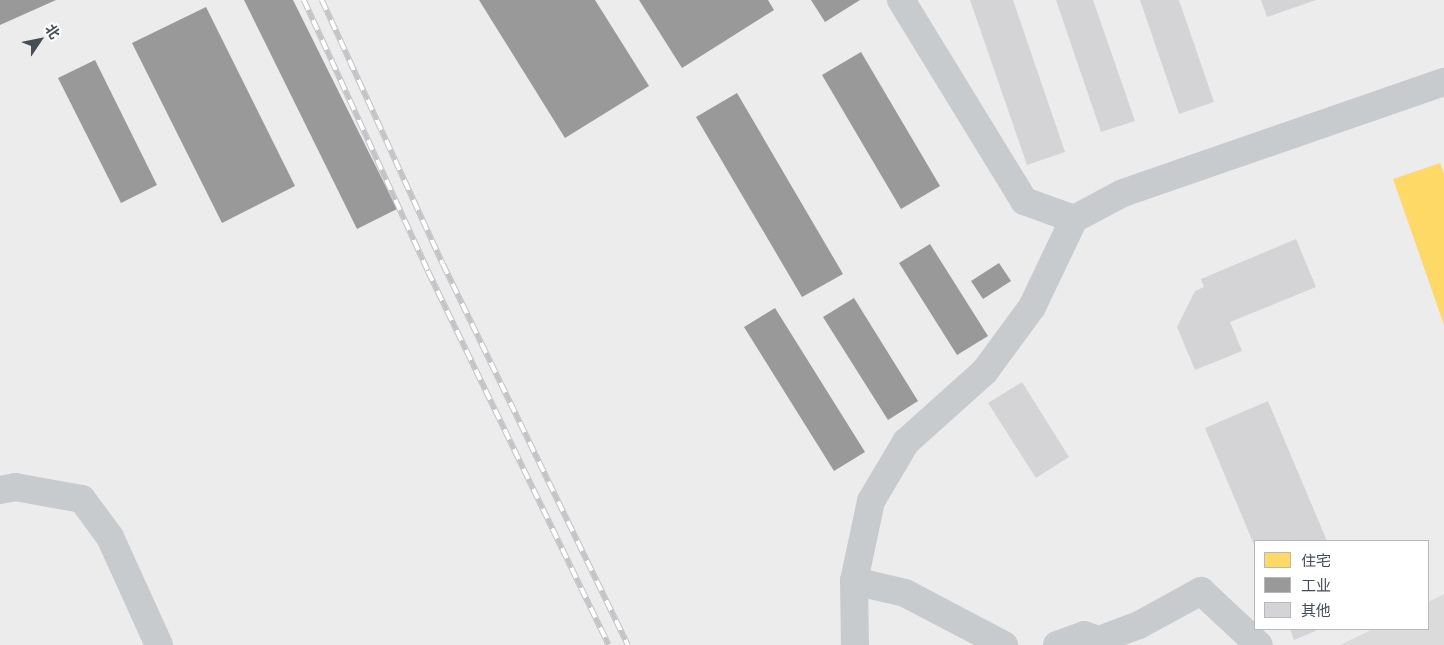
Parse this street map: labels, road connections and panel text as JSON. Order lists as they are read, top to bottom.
{
  "legend": ["住宅", "工业", "其他"],
  "north": "top right"
}
